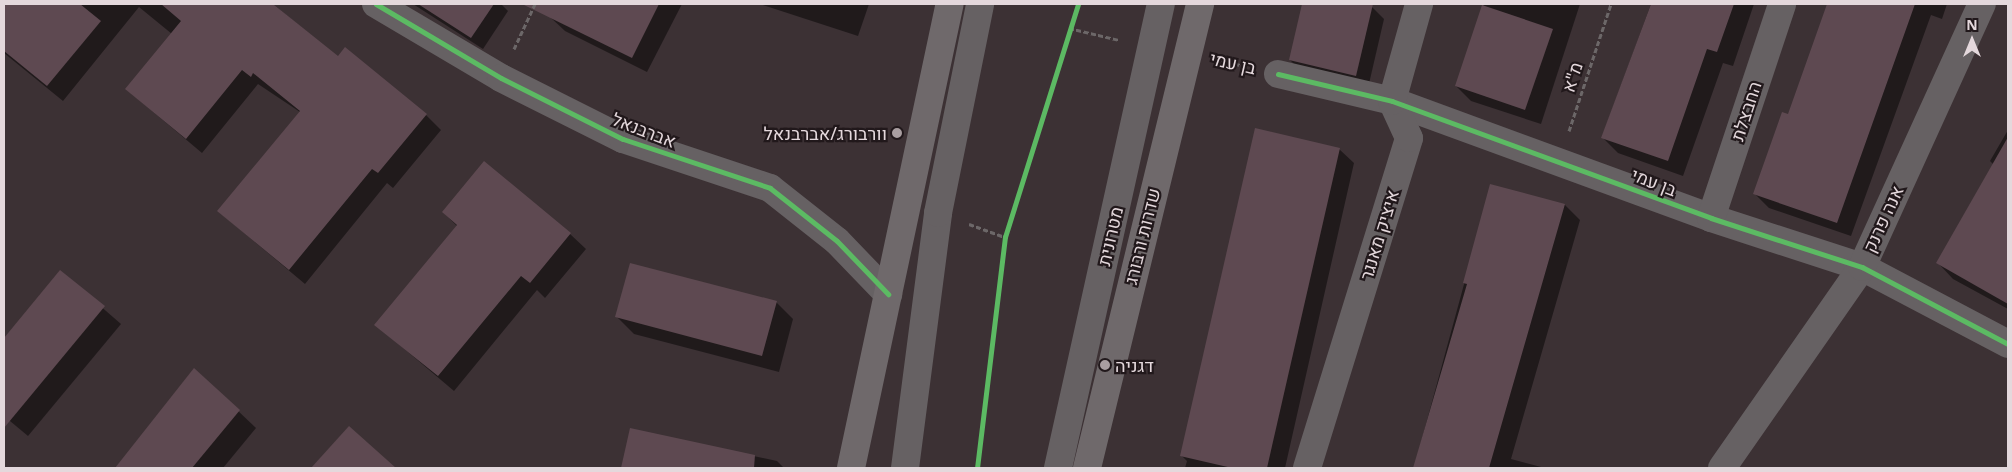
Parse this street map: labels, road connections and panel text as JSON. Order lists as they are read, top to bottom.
{
  "streets": {
    "main road": ["שדרות ורבורג"],
    "street": [
      "בן עמי",
      "החבצלת",
      "אברבנאל",
      "אנה פרנק",
      "איציק מאנגר",
      "מטרונית"
    ],
    "path": ["מ\"א"]
  },
  "crossings": [
    ["בן עמי", "מ\"א"],
    ["בן עמי", "החבצלת"],
    ["בן עמי", "אנה פרנק"],
    ["בן עמי", "איציק מאנגר"],
    ["בן עמי", "שדרות ורבורג"]
  ],
  "places": ["וורבורג/אברבנאל", "דגניה"],
  "north": "top"
}
